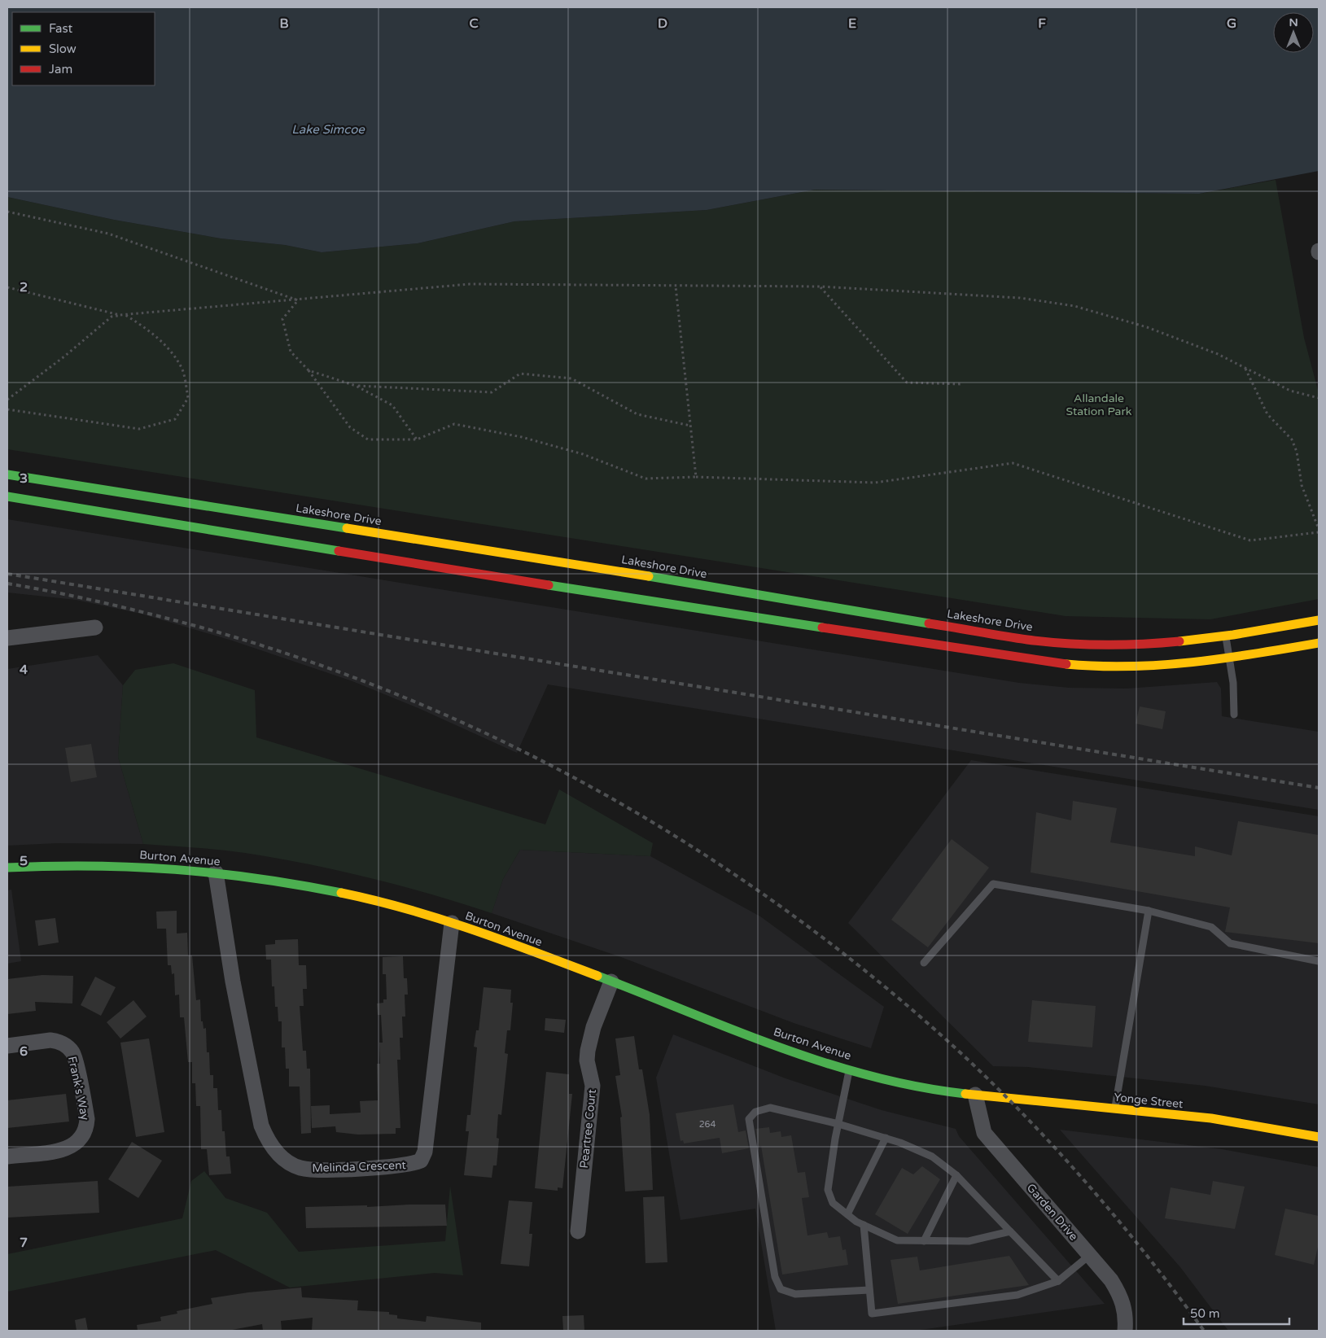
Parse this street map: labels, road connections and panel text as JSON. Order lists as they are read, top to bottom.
{
  "streets": {
    "main road": ["Lakeshore Drive", "Burton Avenue", "Yonge Street"],
    "street": [
      "Frank's Way",
      "Peartree Court",
      "Melinda Crescent",
      "Garden Drive"
    ]
  },
  "crossings": [
    ["Burton Avenue", "Yonge Street"],
    ["Burton Avenue", "Peartree Court"],
    ["Burton Avenue", "Melinda Crescent"],
    ["Burton Avenue", "Garden Drive"],
    ["Yonge Street", "Garden Drive"]
  ],
  "water": ["Lake Simcoe"],
  "parks": ["Allandale Station Park"],
  "house_numbers": ["264"],
  "legend": ["Fast", "Slow", "Jam"],
  "scale_bar": "50 m",
  "north": "top",
  "grid": {
    "columns": [
      "B",
      "C",
      "D",
      "E",
      "F",
      "G"
    ],
    "rows": [
      "2",
      "3",
      "4",
      "5",
      "6",
      "7"
    ]
  }
}
